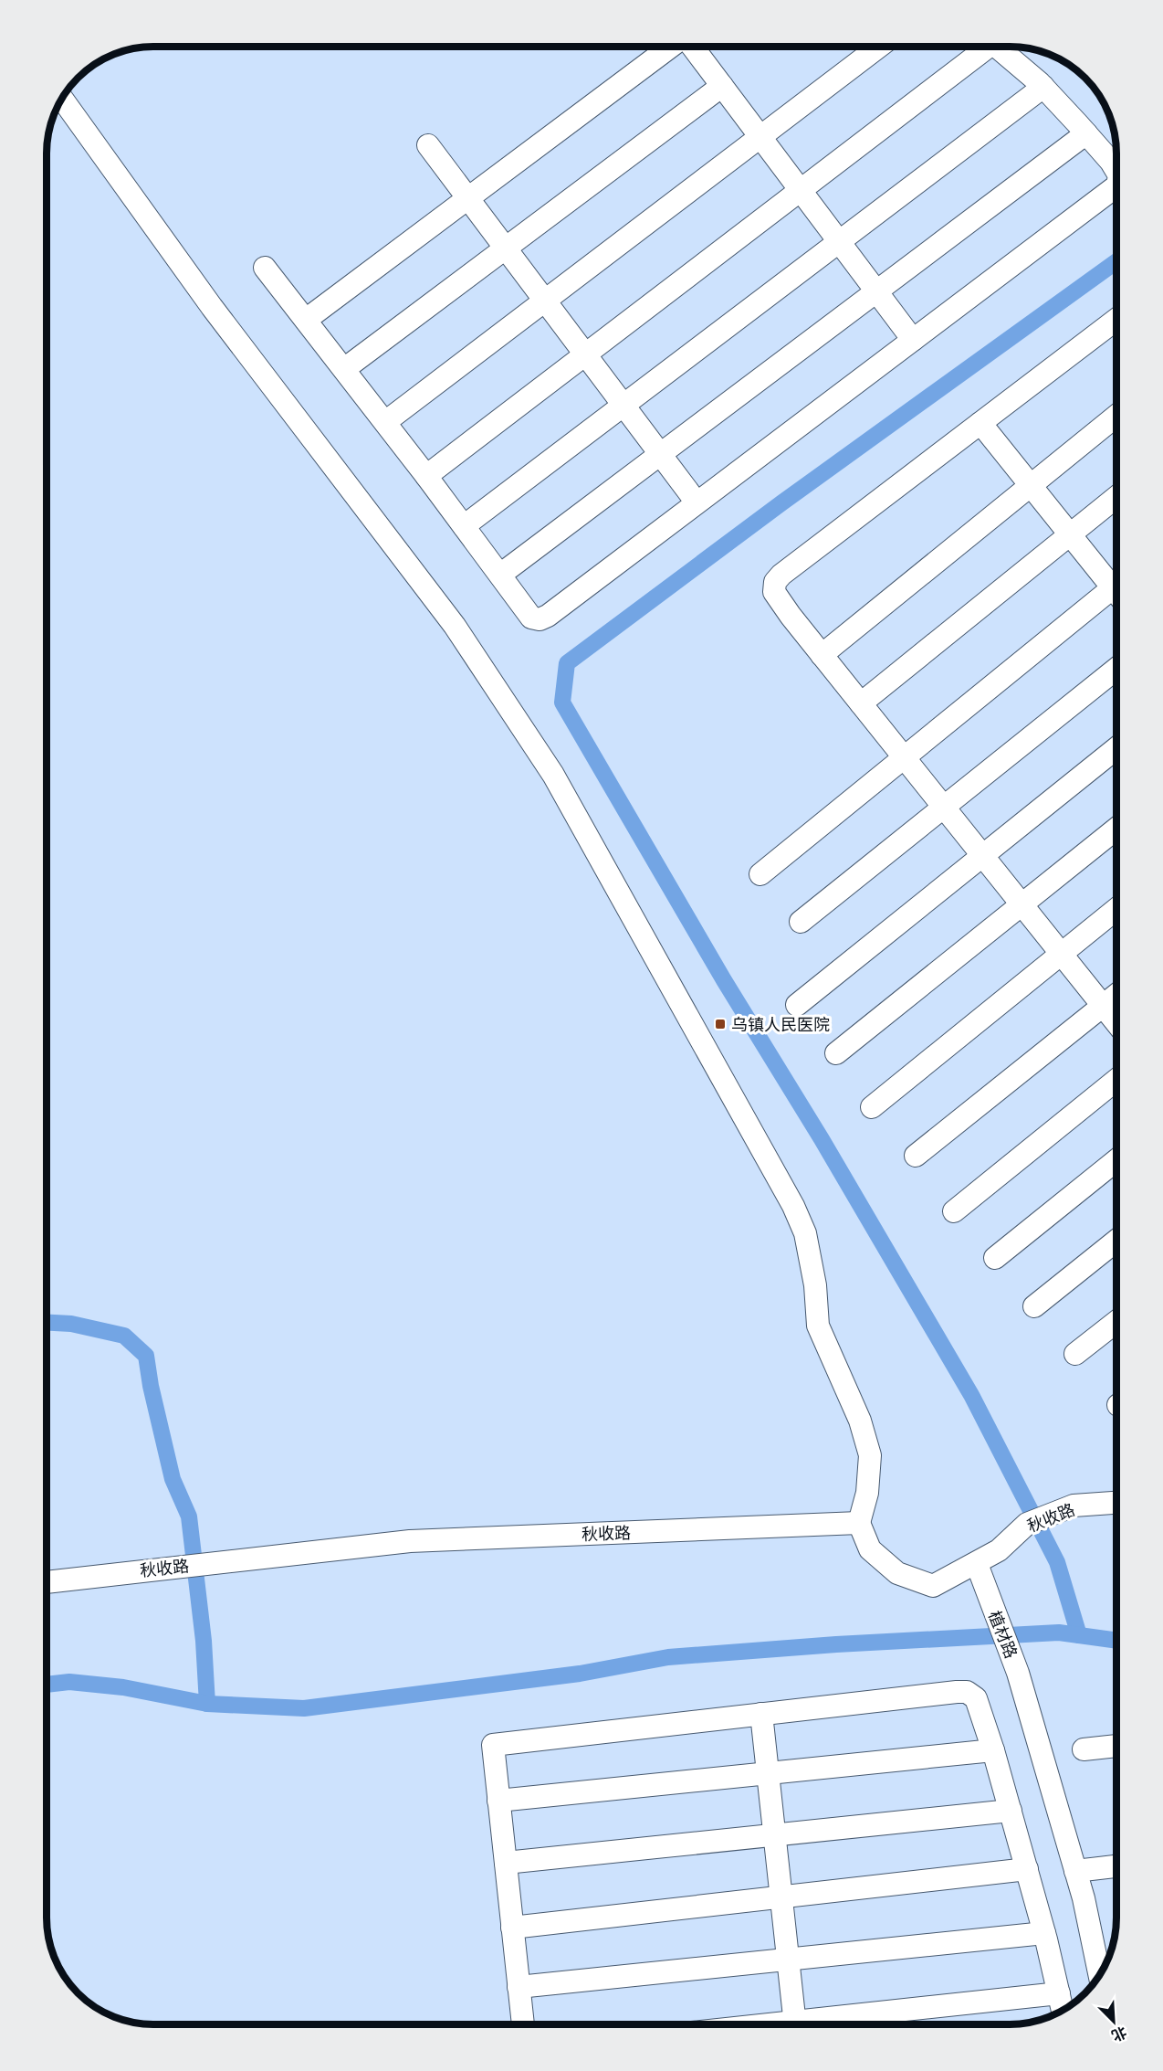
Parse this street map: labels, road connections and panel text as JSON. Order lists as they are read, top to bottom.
{
  "streets": {
    "street": ["秋收路", "植材路"]
  },
  "crossings": [
    ["秋收路", "植材路"]
  ],
  "places": {
    "transit": ["乌镇人民医院"]
  },
  "north": "bottom right"
}
